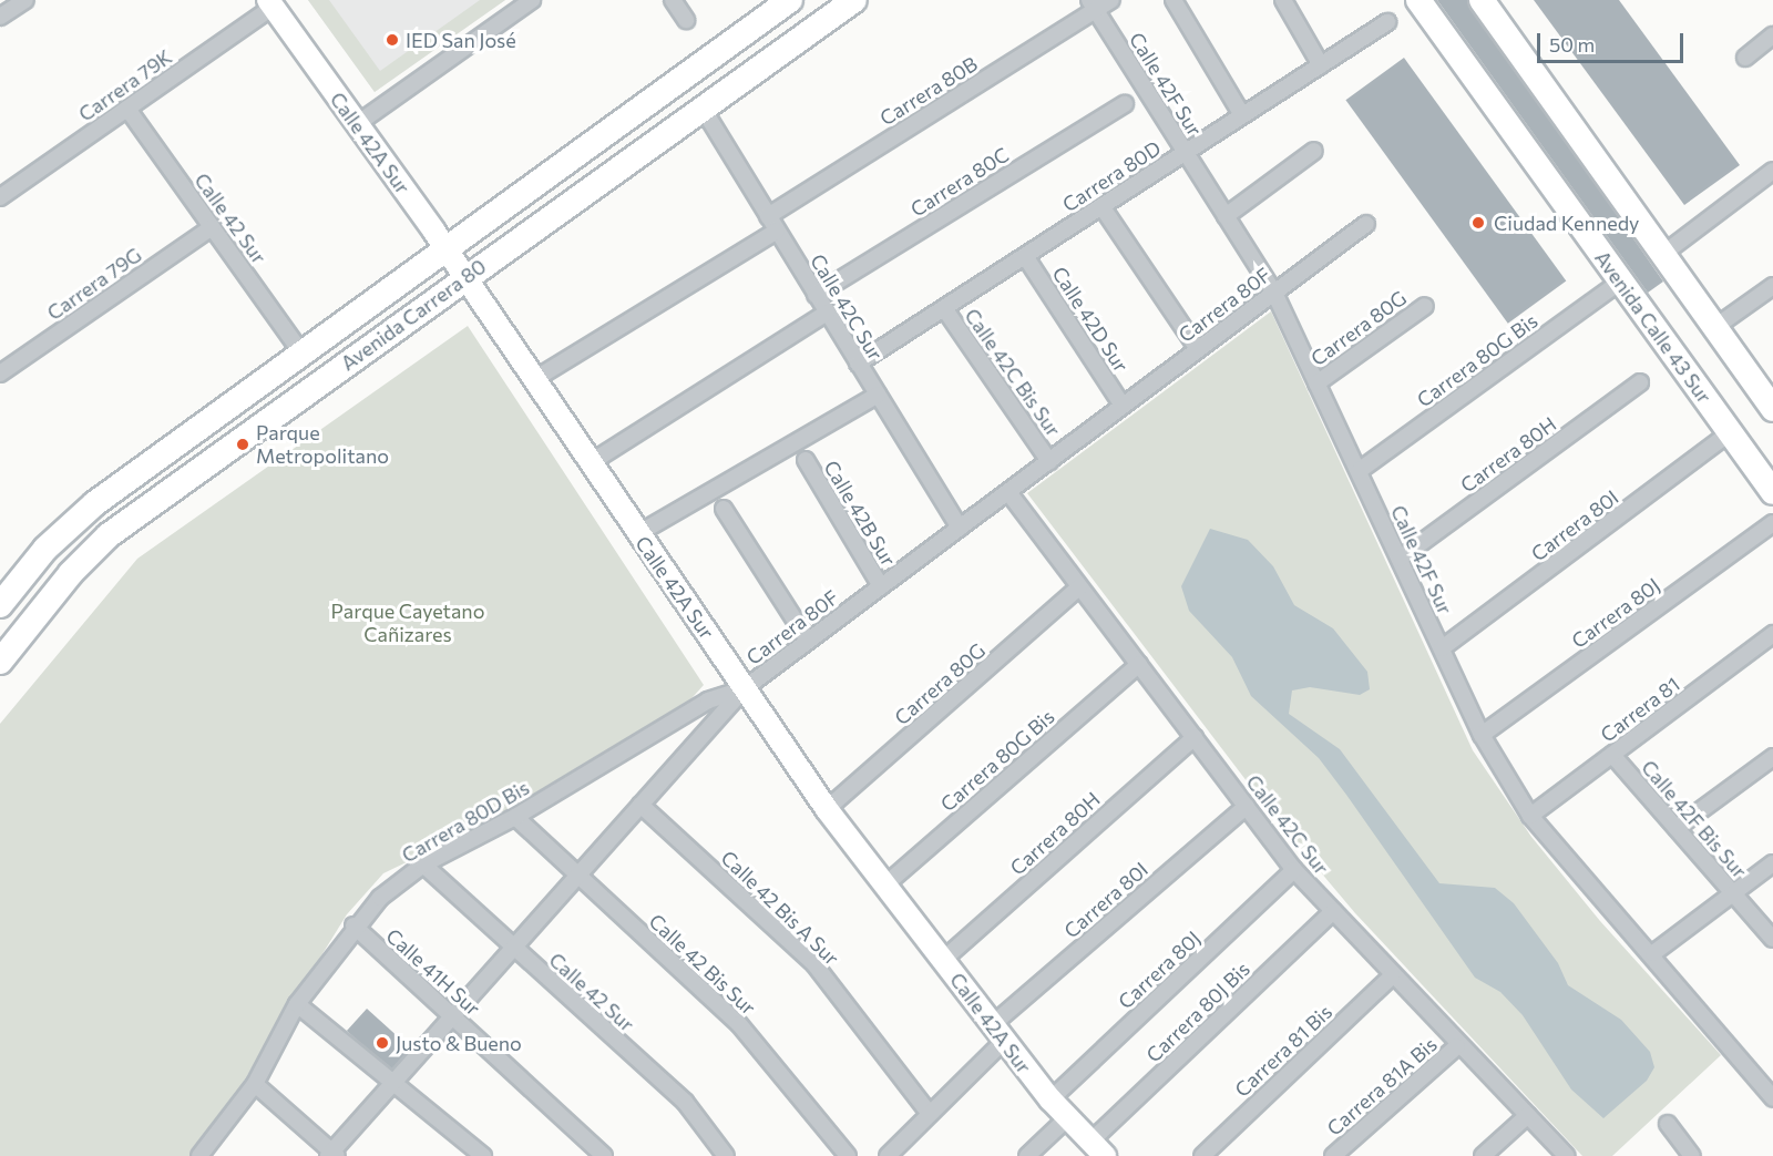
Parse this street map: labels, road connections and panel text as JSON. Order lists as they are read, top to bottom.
{
  "streets": {
    "main road": ["Avenida Carrera 80", "Avenida Calle 43 Sur"],
    "street": [
      "Calle 42F Sur",
      "Carrera 79K",
      "Carrera 80B",
      "Calle 42A Sur",
      "Carrera 80D",
      "Carrera 80C",
      "Calle 42 Sur",
      "Carrera 79G",
      "Carrera 80F",
      "Calle 42C Sur",
      "Calle 42D Sur",
      "Carrera 80G",
      "Carrera 80G Bis",
      "Calle 42C Bis Sur",
      "Carrera 80H",
      "Calle 42B Sur",
      "Carrera 80I",
      "Carrera 80J",
      "Carrera 81",
      "Calle 42F Bis Sur",
      "Carrera 80D Bis",
      "Calle 42 Bis A Sur",
      "Calle 42 Bis Sur",
      "Calle 41H Sur",
      "Carrera 80J Bis",
      "Carrera 81 Bis",
      "Carrera 81A Bis"
    ]
  },
  "crossings": [
    ["Calle 42F Sur", "Carrera 80B"],
    ["Calle 42F Sur", "Carrera 80D"],
    ["Calle 42F Sur", "Carrera 80F"],
    ["Calle 42F Sur", "Carrera 80G"],
    ["Calle 42F Sur", "Carrera 80G Bis"],
    ["Calle 42F Sur", "Carrera 80H"],
    ["Calle 42F Sur", "Carrera 80I"],
    ["Calle 42F Sur", "Carrera 80J"],
    ["Calle 42F Sur", "Carrera 81"],
    ["Carrera 79K", "Calle 42A Sur"],
    ["Carrera 79K", "Calle 42 Sur"],
    ["Carrera 80B", "Calle 42C Sur"],
    ["Calle 42A Sur", "Carrera 80F"],
    ["Calle 42A Sur", "Avenida Carrera 80"],
    ["Calle 42A Sur", "Carrera 80G"],
    ["Calle 42A Sur", "Carrera 80G Bis"],
    ["Calle 42A Sur", "Carrera 80H"],
    ["Calle 42A Sur", "Carrera 80I"],
    ["Calle 42A Sur", "Carrera 80J"],
    ["Calle 42A Sur", "Carrera 80D Bis"],
    ["Calle 42A Sur", "Carrera 80J Bis"],
    ["Carrera 80D", "Calle 42C Sur"],
    ["Carrera 80D", "Calle 42D Sur"],
    ["Carrera 80D", "Calle 42C Bis Sur"],
    ["Carrera 80C", "Calle 42C Sur"],
    ["Calle 42 Sur", "Carrera 79G"],
    ["Calle 42 Sur", "Carrera 80F"],
    ["Calle 42 Sur", "Avenida Carrera 80"],
    ["Calle 42 Sur", "Carrera 80D Bis"],
    ["Carrera 80F", "Calle 42C Sur"],
    ["Carrera 80F", "Calle 42D Sur"],
    ["Carrera 80F", "Calle 42C Bis Sur"],
    ["Carrera 80F", "Calle 42B Sur"],
    ["Carrera 80F", "Carrera 80D Bis"],
    ["Carrera 80F", "Calle 42 Bis A Sur"],
    ["Carrera 80F", "Calle 42 Bis Sur"],
    ["Carrera 80F", "Calle 41H Sur"],
    ["Calle 42C Sur", "Avenida Carrera 80"],
    ["Calle 42C Sur", "Carrera 80G"],
    ["Calle 42C Sur", "Carrera 80G Bis"],
    ["Calle 42C Sur", "Carrera 80H"],
    ["Calle 42C Sur", "Carrera 80I"],
    ["Calle 42C Sur", "Carrera 80J"],
    ["Calle 42C Sur", "Carrera 80J Bis"],
    ["Calle 42C Sur", "Carrera 81 Bis"],
    ["Calle 42C Sur", "Carrera 81A Bis"],
    ["Avenida Calle 43 Sur", "Carrera 80G Bis"],
    ["Avenida Calle 43 Sur", "Carrera 80I"],
    ["Carrera 80I", "Calle 42 Bis A Sur"],
    ["Carrera 81", "Calle 42F Bis Sur"],
    ["Carrera 80D Bis", "Calle 42 Bis Sur"],
    ["Carrera 80D Bis", "Calle 41H Sur"]
  ],
  "parks": ["Parque Cayetano Cañizares"],
  "places": [
    "IED San José",
    "Ciudad Kennedy",
    "Parque Metropolitano",
    "Justo & Bueno"
  ],
  "scale_bar": "50 m"
}
